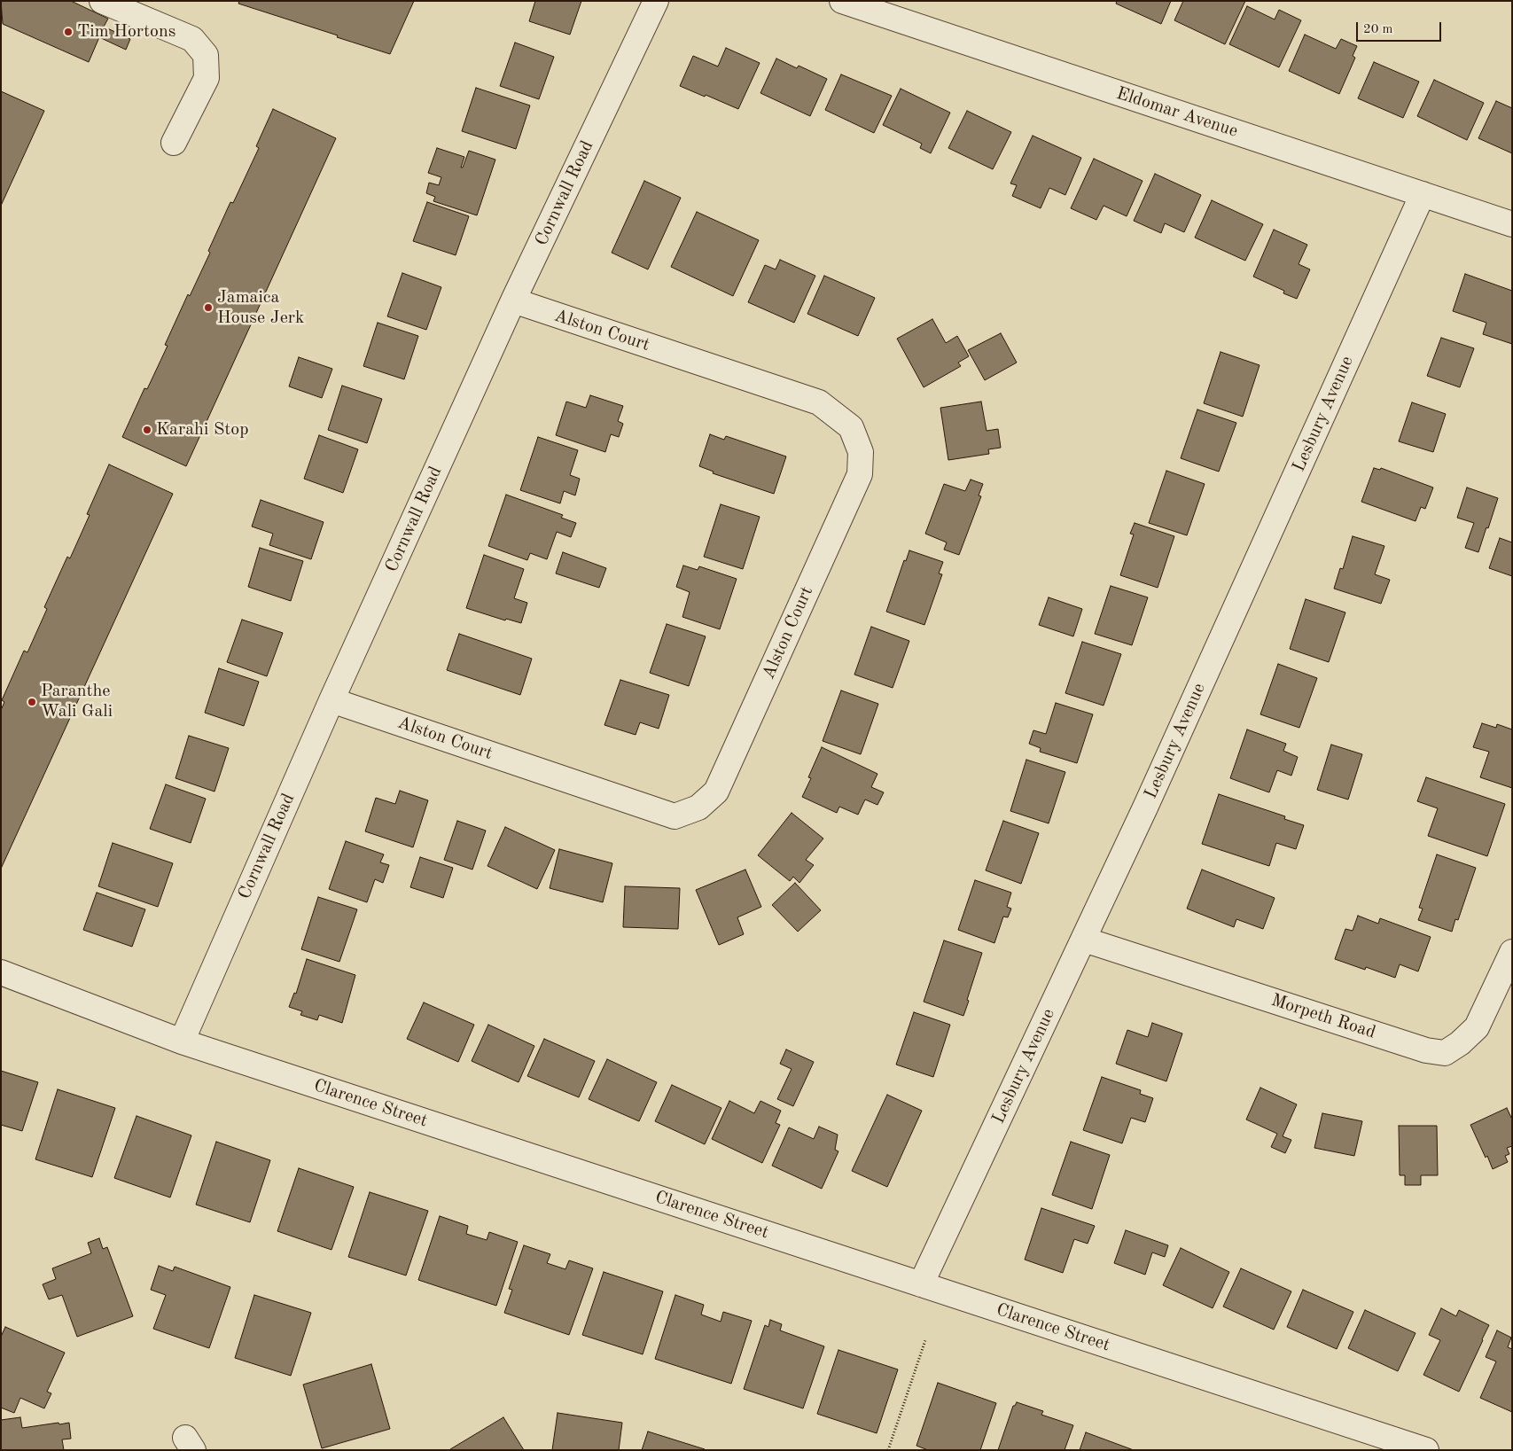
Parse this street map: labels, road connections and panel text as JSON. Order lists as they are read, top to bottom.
{
  "streets": {
    "street": [
      "Eldomar Avenue",
      "Cornwall Road",
      "Alston Court",
      "Lesbury Avenue",
      "Morpeth Road",
      "Clarence Street"
    ]
  },
  "crossings": [
    ["Eldomar Avenue", "Lesbury Avenue"],
    ["Cornwall Road", "Alston Court"],
    ["Cornwall Road", "Clarence Street"],
    ["Lesbury Avenue", "Morpeth Road"],
    ["Lesbury Avenue", "Clarence Street"]
  ],
  "places": [
    "Tim Hortons",
    "Jamaica House Jerk",
    "Karahi Stop",
    "Paranthe Wali Gali"
  ],
  "scale_bar": "20 m"
}
